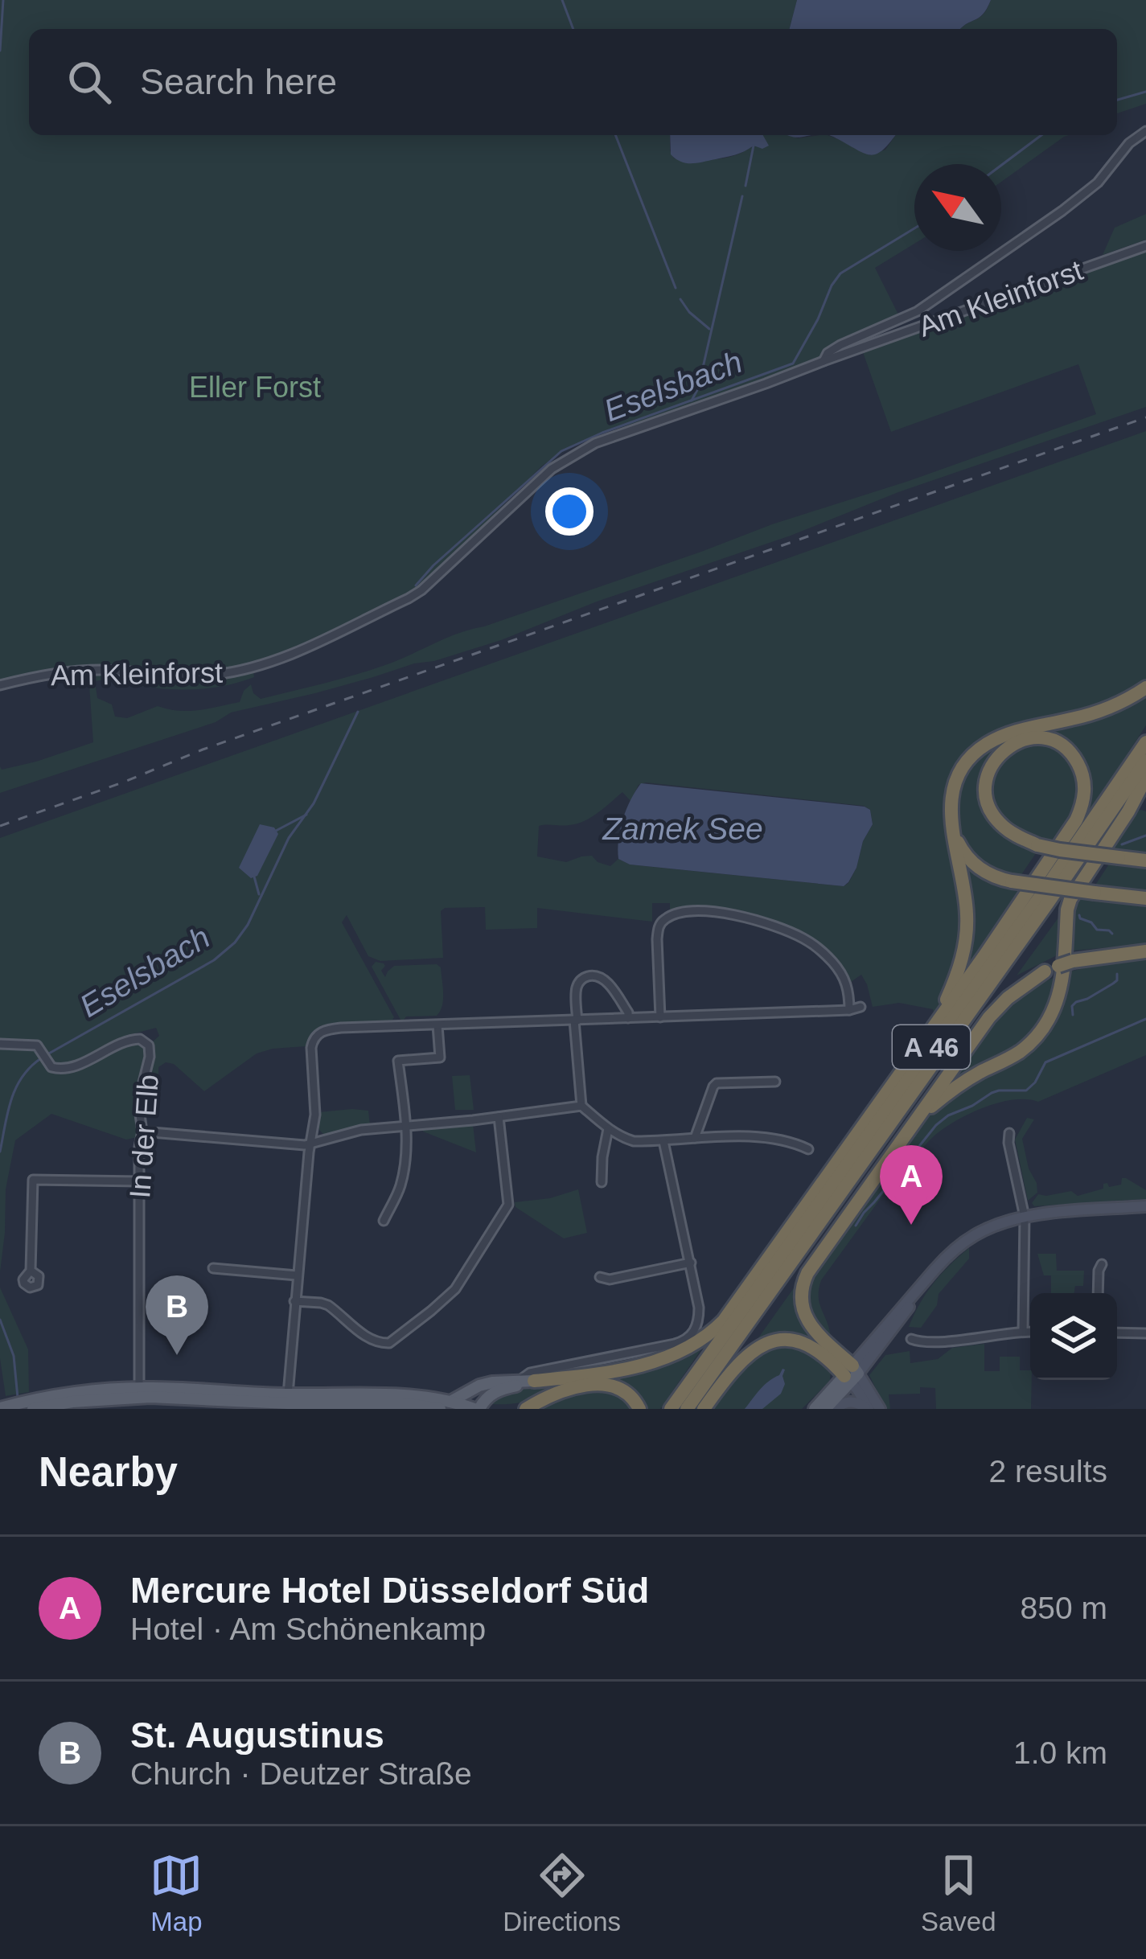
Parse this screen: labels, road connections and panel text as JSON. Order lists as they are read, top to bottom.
{
  "streets": {
    "highway": ["A 46"],
    "street": ["Am Kleinforst", "In der Elb"]
  },
  "water": ["Eselsbach", "Zamek See"],
  "parks": ["Eller Forst"],
  "north": "top left",
  "page": {
    "search": "Search here",
    "pins": ["A", "B"],
    "heading": ["Nearby", "2 results"],
    "list": [
      {
        "mark": "A",
        "name": "Mercure Hotel Düsseldorf Süd",
        "note": "Hotel · Am Schönenkamp",
        "value": "850 m"
      },
      {
        "mark": "B",
        "name": "St. Augustinus",
        "note": "Church · Deutzer Straße",
        "value": "1.0 km"
      }
    ],
    "nav": ["Map", "Directions", "Saved"]
  }
}
